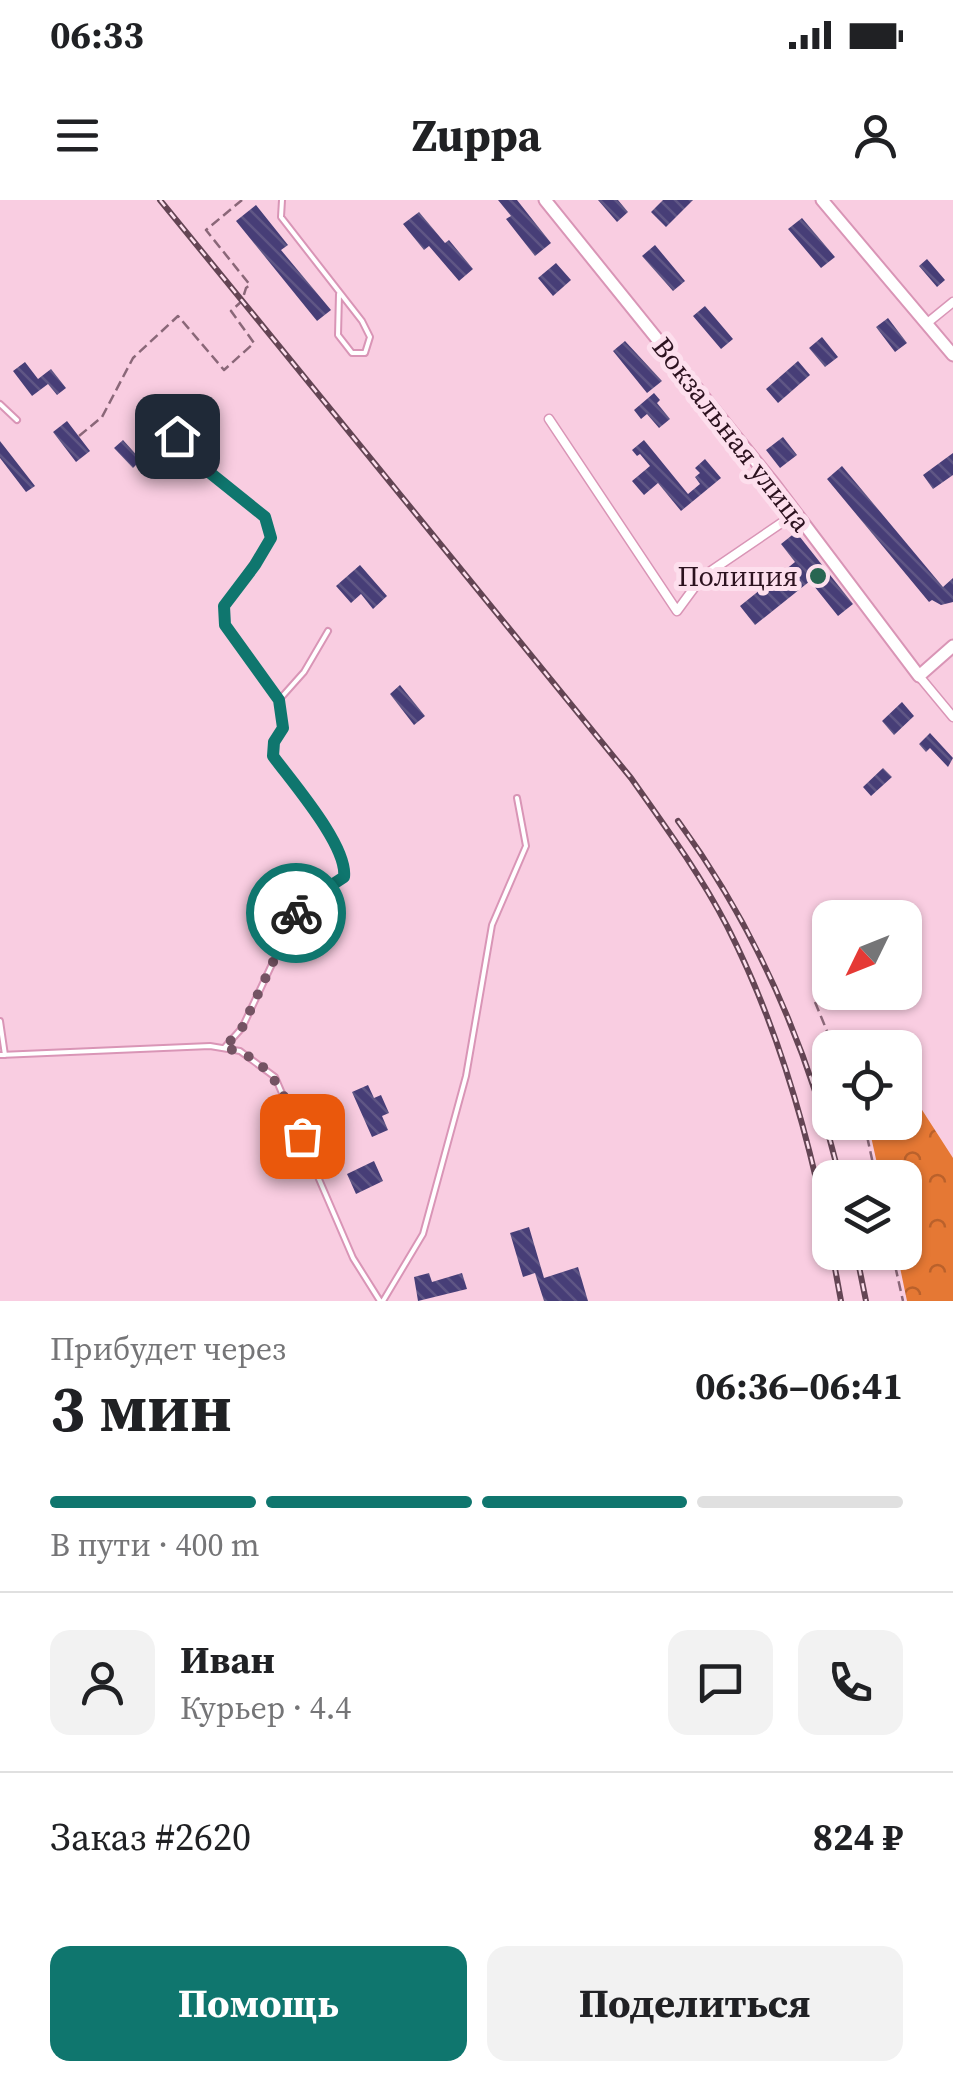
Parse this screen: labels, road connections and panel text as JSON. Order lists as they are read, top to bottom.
{
  "streets": {
    "street": ["Вокзальная улица"]
  },
  "places": ["Полиция"],
  "north": "bottom left",
  "page": {
    "status": "06:33",
    "header": "Zuppa",
    "heading": ["3 мин", "Прибудет через", "06:36–06:41"],
    "panel": [
      "Иван",
      "Курьер · 4.4",
      "Заказ #2620",
      "824 ₽"
    ],
    "bar": "В пути · 400 m",
    "buttons": ["Помощь", "Поделиться"]
  }
}
